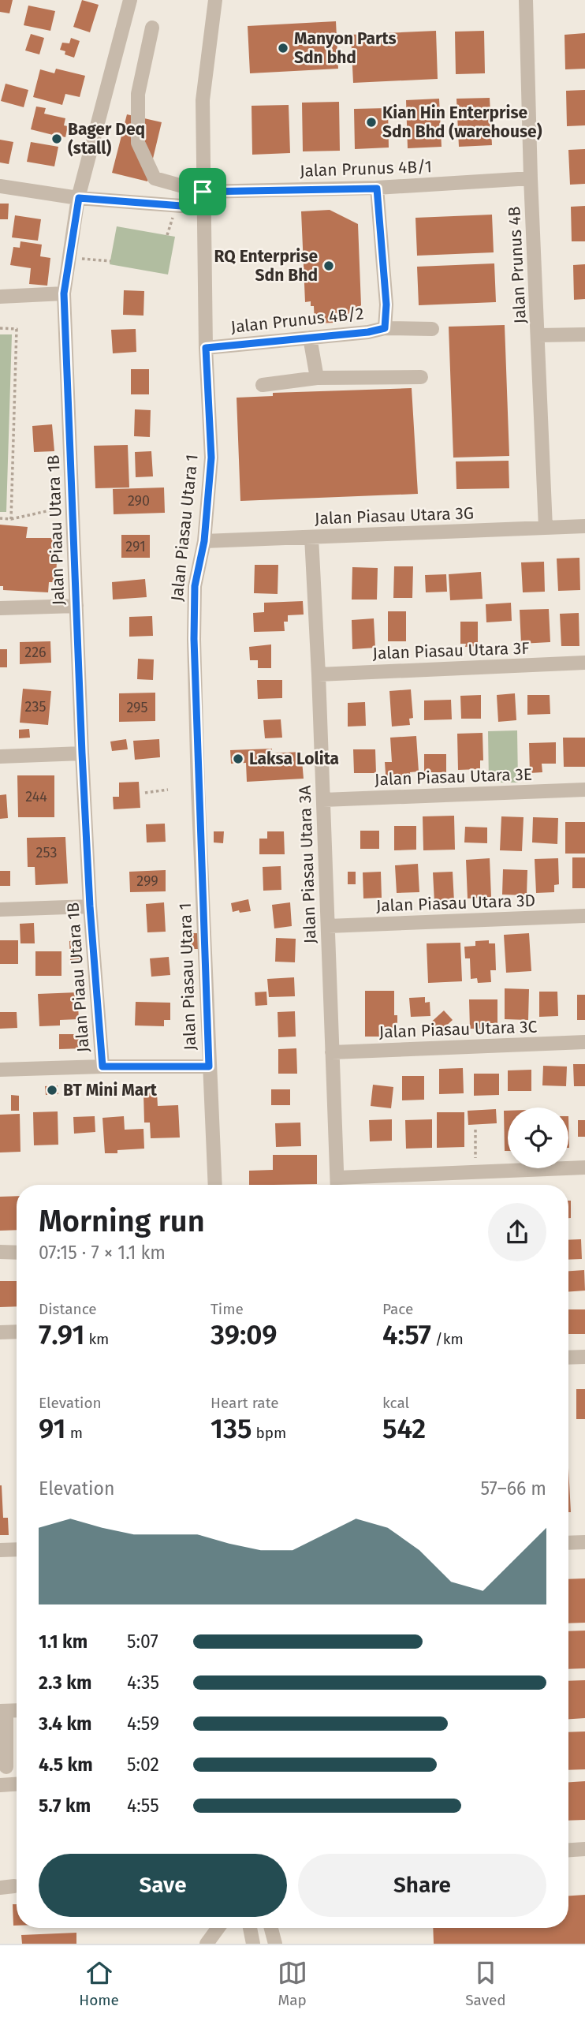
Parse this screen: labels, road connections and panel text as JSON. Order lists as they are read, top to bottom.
{
  "streets": {
    "street": [
      "Jalan Prunus 4B/1",
      "Jalan Prunus 4B",
      "Jalan Prunus 4B/2",
      "Jalan Piasau Utara 3G",
      "Jalan Piasau Utara 1",
      "Jalan Piaau Utara 1B",
      "Jalan Piasau Utara 3F",
      "Jalan Piasau Utara 3E",
      "Jalan Piasau Utara 3A",
      "Jalan Piasau Utara 3D",
      "Jalan Piasau Utara 3C"
    ]
  },
  "crossings": [
    ["Jalan Prunus 4B/1", "Jalan Prunus 4B"],
    ["Jalan Prunus 4B/1", "Jalan Prunus 4B/2"],
    ["Jalan Prunus 4B/1", "Jalan Piasau Utara 1"],
    ["Jalan Prunus 4B", "Jalan Piasau Utara 3G"],
    ["Jalan Prunus 4B/2", "Jalan Piasau Utara 1"],
    ["Jalan Piasau Utara 3G", "Jalan Piasau Utara 1"],
    ["Jalan Piasau Utara 3G", "Jalan Piasau Utara 3A"],
    ["Jalan Piasau Utara 3F", "Jalan Piasau Utara 3A"],
    ["Jalan Piasau Utara 3E", "Jalan Piasau Utara 3A"],
    ["Jalan Piasau Utara 3A", "Jalan Piasau Utara 3D"],
    ["Jalan Piasau Utara 3A", "Jalan Piasau Utara 3C"]
  ],
  "places": [
    "Manyon Parts Sdn bhd",
    "Kian Hin Enterprise Sdn Bhd (warehouse)",
    "Bager Deq (stall)",
    "RQ Enterprise Sdn Bhd",
    "Laksa Lolita",
    "BT Mini Mart"
  ],
  "house_numbers": [
    "290",
    "291",
    "226",
    "235",
    "295",
    "244",
    "253",
    "299"
  ],
  "page": {
    "heading": ["Morning run", "07:15 · 7 × 1.1 km"],
    "stats": [
      ["Distance", "7.91 km"],
      ["Time", "39:09"],
      ["Pace", "4:57 /km"],
      ["Elevation", "91 m"],
      ["Heart rate", "135 bpm"],
      ["kcal", "542"]
    ],
    "chart": ["Elevation", "57–66 m"],
    "list": [
      {
        "name": "1.1 km",
        "note": "5:07"
      },
      {
        "name": "2.3 km",
        "note": "4:35"
      },
      {
        "name": "3.4 km",
        "note": "4:59"
      },
      {
        "name": "4.5 km",
        "note": "5:02"
      },
      {
        "name": "5.7 km",
        "note": "4:55"
      }
    ],
    "buttons": ["Save", "Share"],
    "tabs": ["Home", "Map", "Saved"]
  }
}
